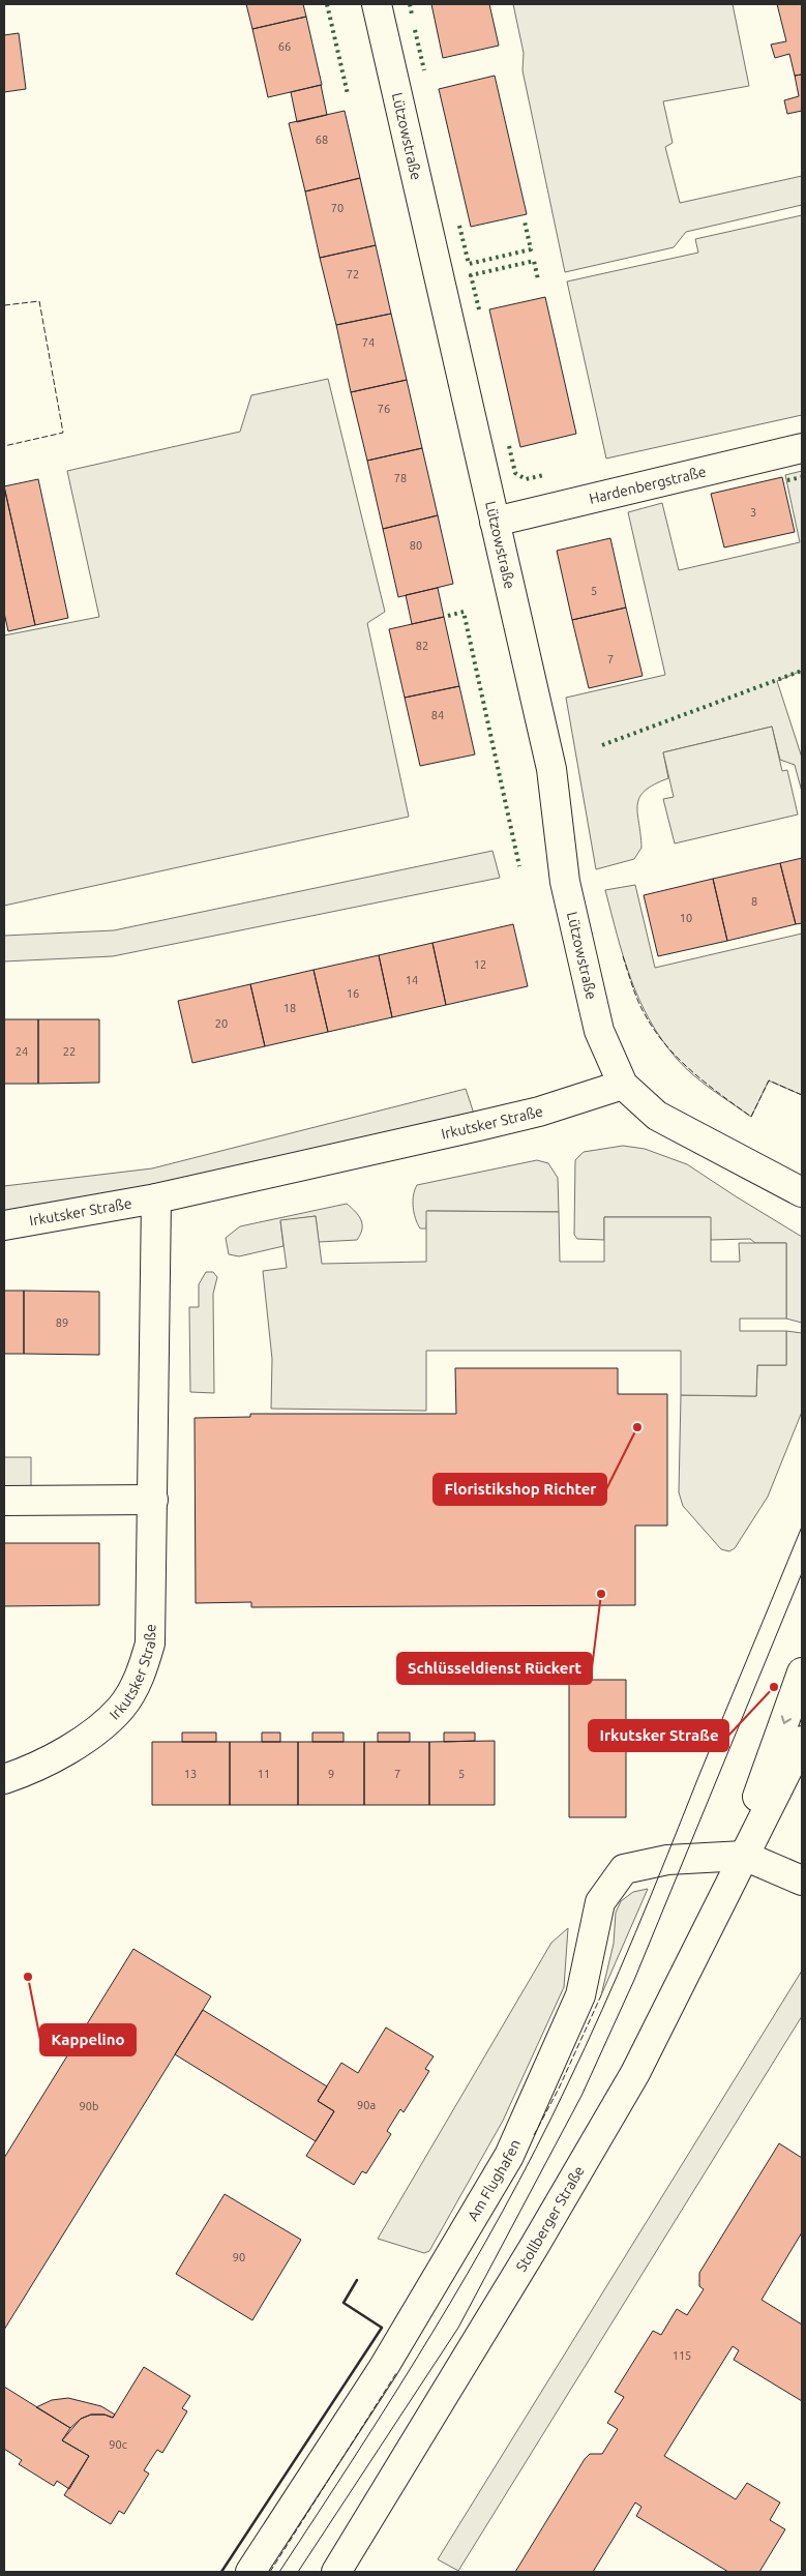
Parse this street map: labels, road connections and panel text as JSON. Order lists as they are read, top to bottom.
{
  "streets": {
    "street": [
      "Lützowstraße",
      "Hardenbergstraße",
      "Irkutsker Straße",
      "Am Flughafen",
      "Stollberger Straße"
    ]
  },
  "crossings": [
    ["Lützowstraße", "Hardenbergstraße"],
    ["Lützowstraße", "Irkutsker Straße"],
    ["Am Flughafen", "Stollberger Straße"]
  ],
  "places": [
    "Floristikshop Richter",
    "Schlüsseldienst Rückert",
    "Irkutsker Straße",
    "Kappelino"
  ],
  "house_numbers": [
    "66",
    "68",
    "70",
    "72",
    "74",
    "76",
    "78",
    "3",
    "80",
    "5",
    "82",
    "7",
    "84",
    "8",
    "10",
    "12",
    "14",
    "16",
    "18",
    "20",
    "24",
    "22",
    "89",
    "13",
    "11",
    "9",
    "7",
    "5",
    "90a",
    "90b",
    "90",
    "115",
    "90c"
  ]
}
